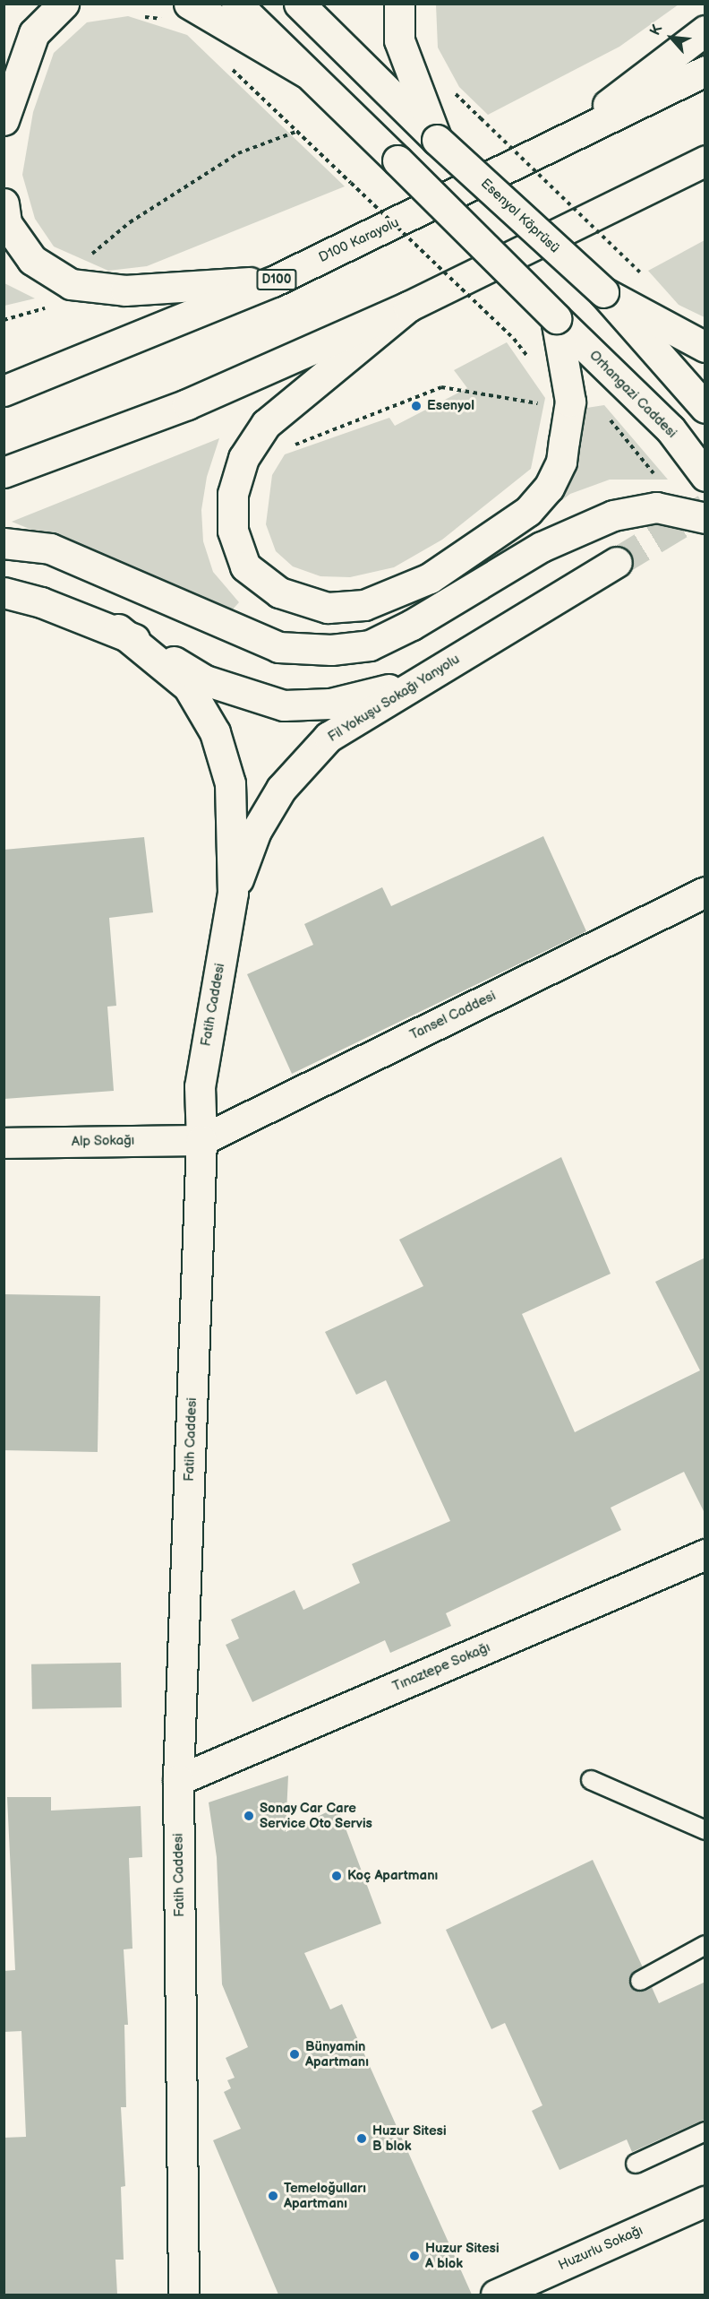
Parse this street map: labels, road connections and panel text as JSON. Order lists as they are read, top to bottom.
{
  "streets": {
    "main road": [
      "Esenyol Köprüsü",
      "D100 Karayolu",
      "D100",
      "Orhangazi Caddesi",
      "Fil Yokuşu Sokağı Yanyolu",
      "Fatih Caddesi",
      "Tansel Caddesi",
      "Alp Sokağı",
      "Tınaztepe Sokağı",
      "Huzurlu Sokağı"
    ]
  },
  "crossings": [
    ["Fil Yokuşu Sokağı Yanyolu", "Fatih Caddesi"],
    ["Fatih Caddesi", "Tansel Caddesi"],
    ["Fatih Caddesi", "Alp Sokağı"],
    ["Fatih Caddesi", "Tınaztepe Sokağı"],
    ["Tansel Caddesi", "Alp Sokağı"]
  ],
  "places": [
    "Esenyol",
    "Sonay Car Care Service Oto Servis",
    "Koç Apartmanı",
    "Bünyamin Apartmanı",
    "Huzur Sitesi B blok",
    "Temeloğulları Apartmanı",
    "Huzur Sitesi A blok"
  ],
  "north": "top left"
}
